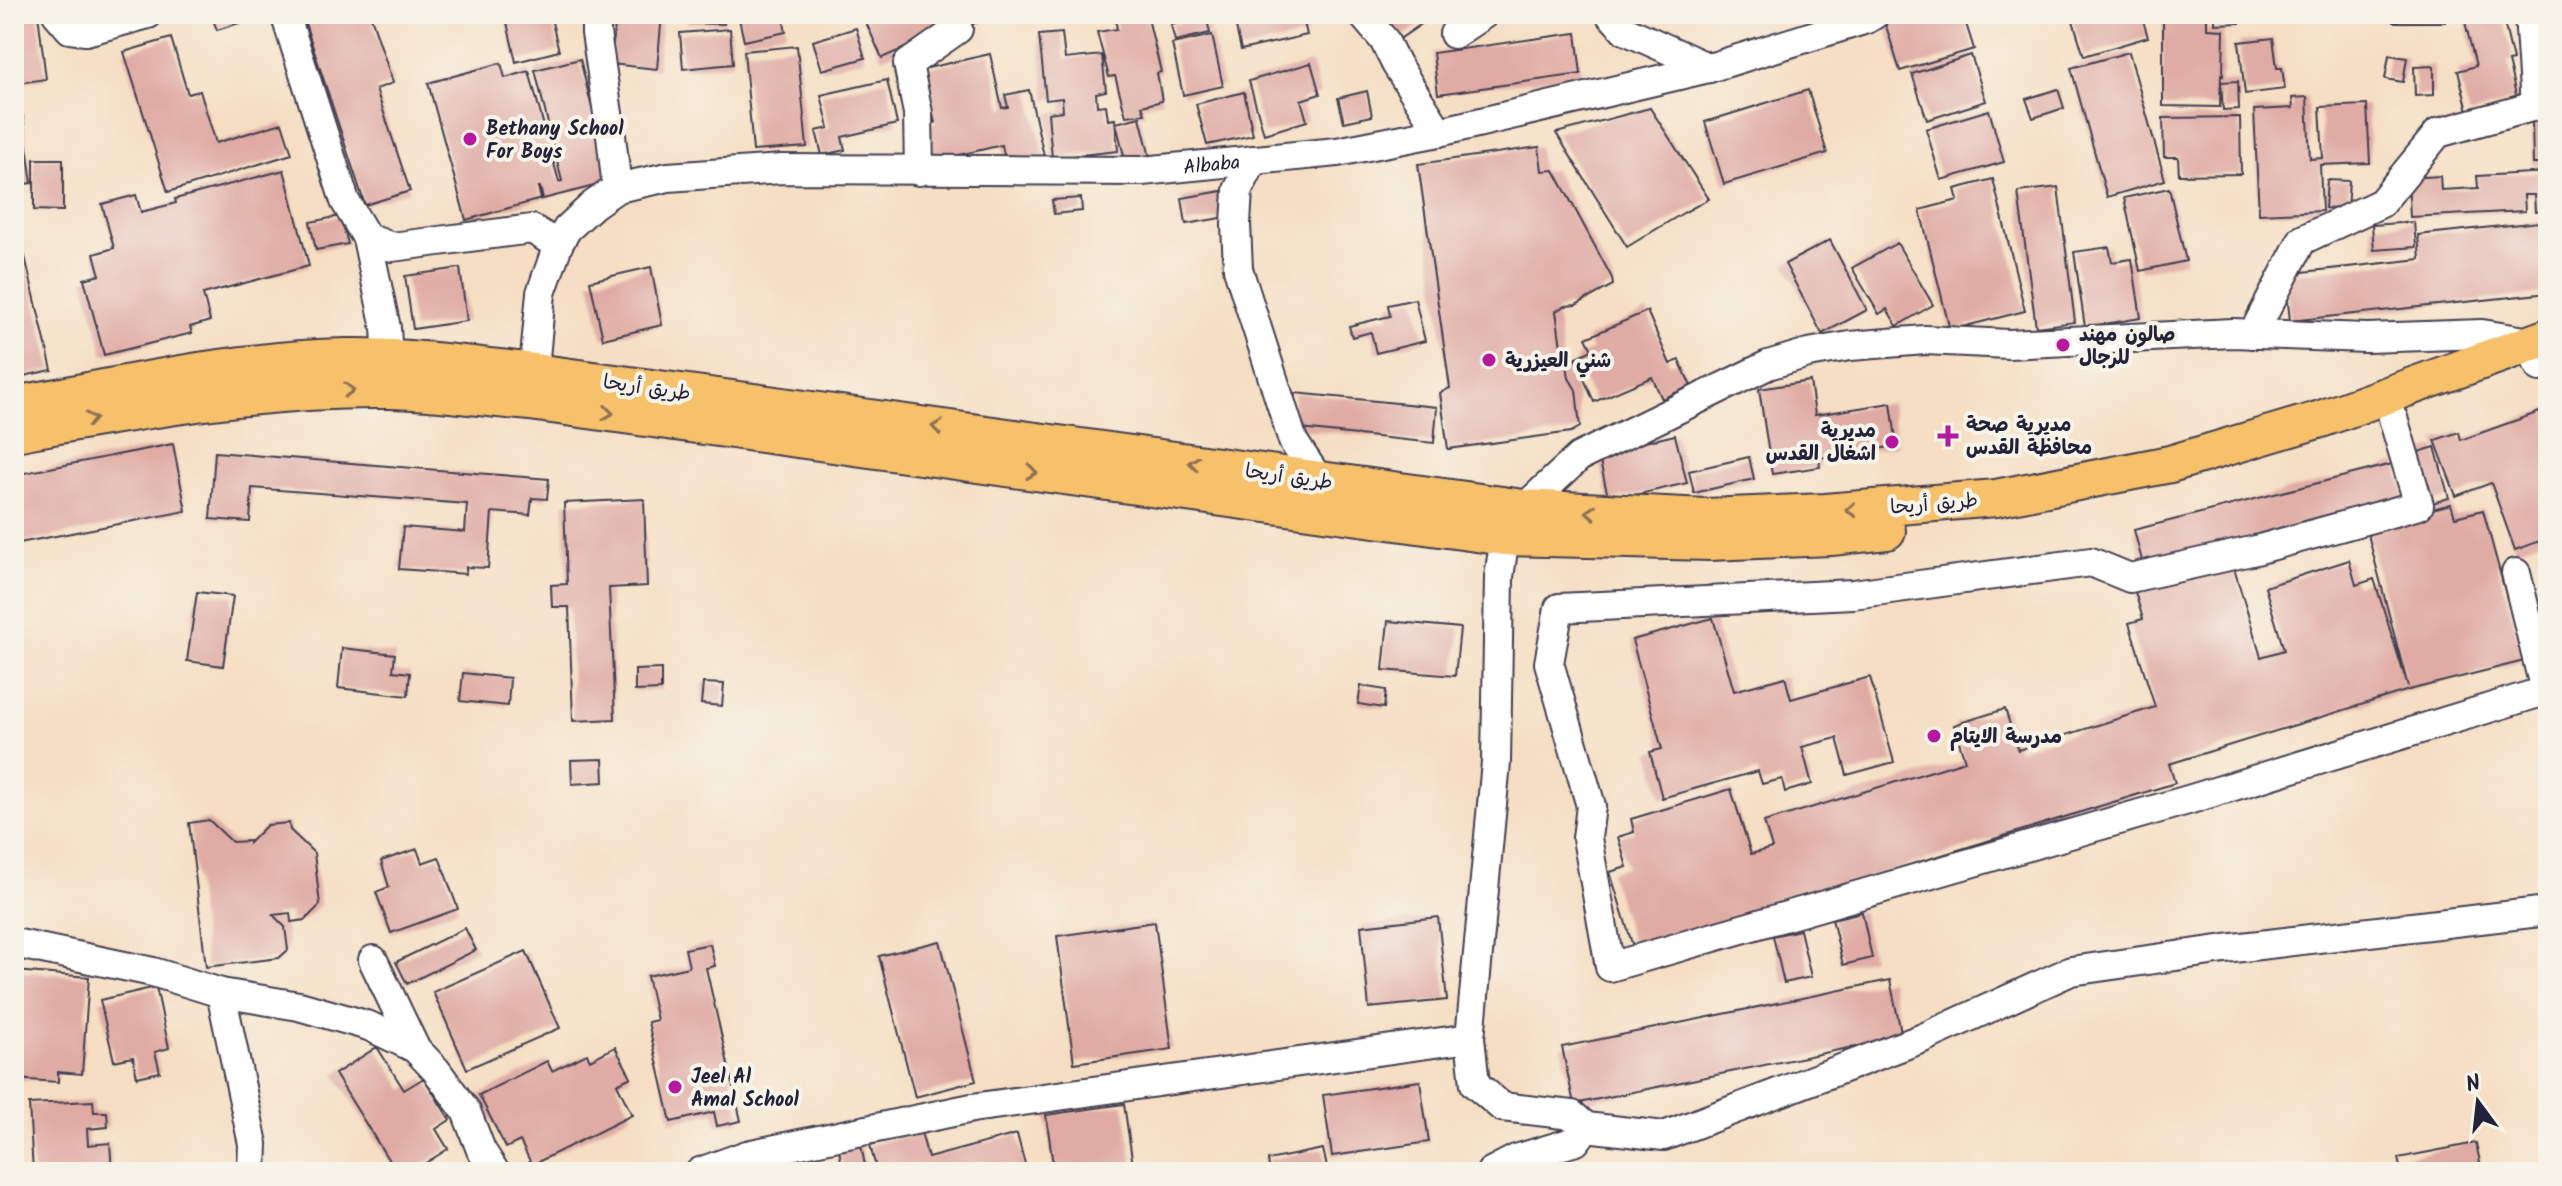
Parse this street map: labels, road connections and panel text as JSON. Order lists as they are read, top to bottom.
{
  "streets": {
    "main road": ["طريق أريحا"],
    "street": ["Albaba"]
  },
  "crossings": [
    ["Albaba", "طريق أريحا"]
  ],
  "places": {
    "other": [
      "Bethany School For Boys",
      "صالون مهند للرجال",
      "شني العيزرية",
      "مديرية اشغال القدس",
      "مدرسة الايتام",
      "Jeel Al Amal School"
    ],
    "health": ["مديرية صحة محافظة القدس"]
  },
  "north": "top"
}
